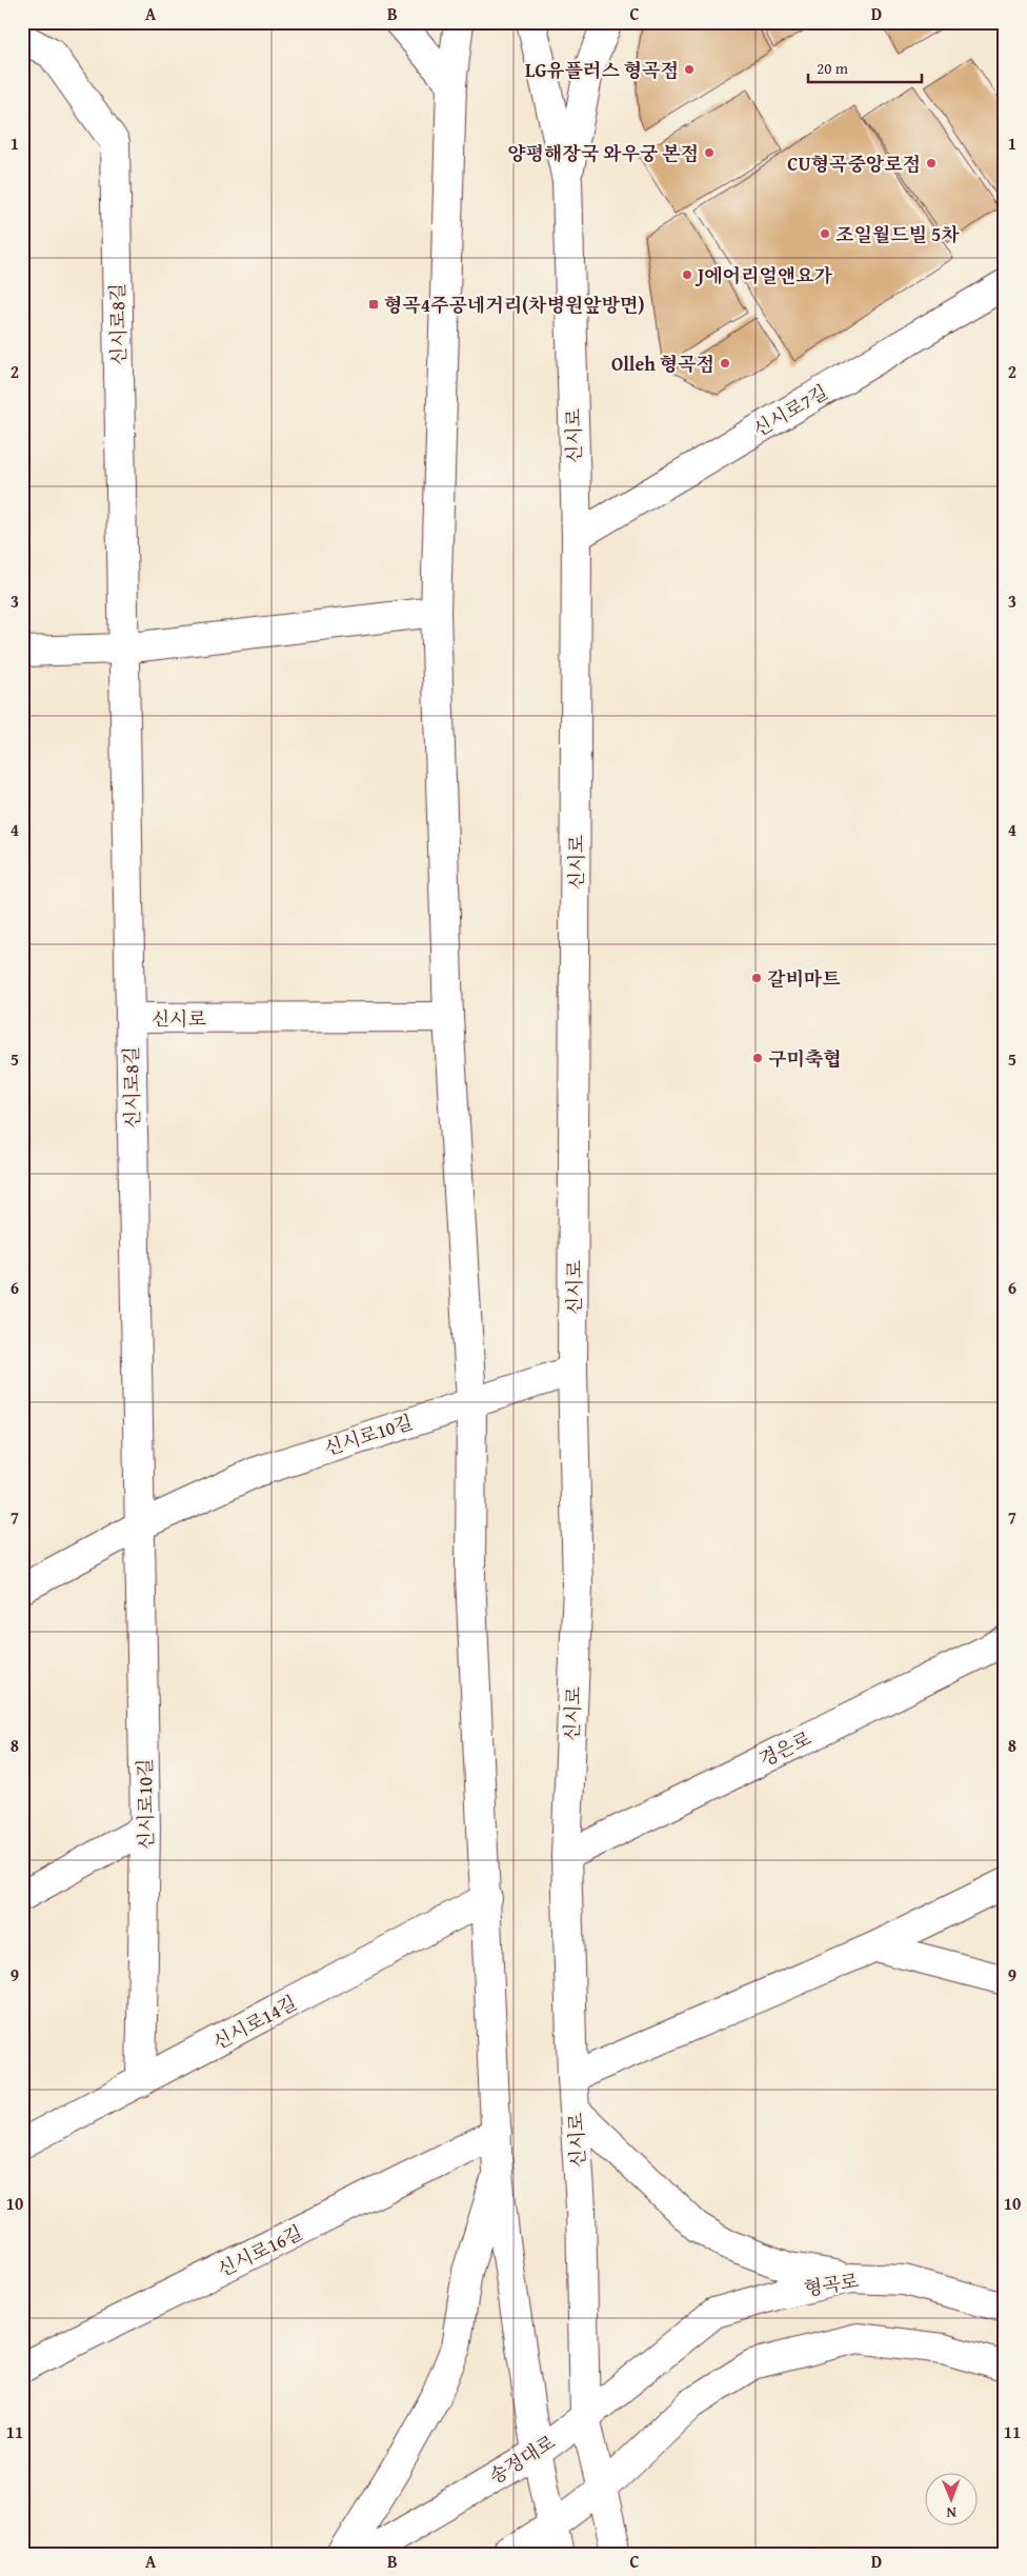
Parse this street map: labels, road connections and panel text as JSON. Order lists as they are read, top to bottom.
{
  "streets": {
    "street": [
      "신시로8길",
      "신시로7길",
      "신시로",
      "신시로10길",
      "경은로",
      "신시로14길",
      "신시로16길",
      "형곡로",
      "송정대로"
    ]
  },
  "crossings": [
    ["신시로8길", "신시로"],
    ["신시로8길", "신시로10길"],
    ["신시로7길", "신시로"],
    ["신시로", "신시로10길"],
    ["신시로", "경은로"],
    ["신시로", "송정대로"],
    ["신시로10길", "신시로14길"],
    ["형곡로", "송정대로"]
  ],
  "places": {
    "other": [
      "LG유플러스 형곡점",
      "양평해장국 와우궁 본점",
      "CU형곡중앙로점",
      "조일월드빌 5차",
      "J에어리얼앤요가",
      "Olleh 형곡점",
      "갈비마트",
      "구미축협"
    ],
    "transit": ["형곡4주공네거리(차병원앞방면)"]
  },
  "scale_bar": "20 m",
  "north": "bottom",
  "grid": {
    "columns": [
      "A",
      "B",
      "C",
      "D"
    ],
    "rows": [
      "1",
      "2",
      "3",
      "4",
      "5",
      "6",
      "7",
      "8",
      "9",
      "10",
      "11"
    ]
  }
}
